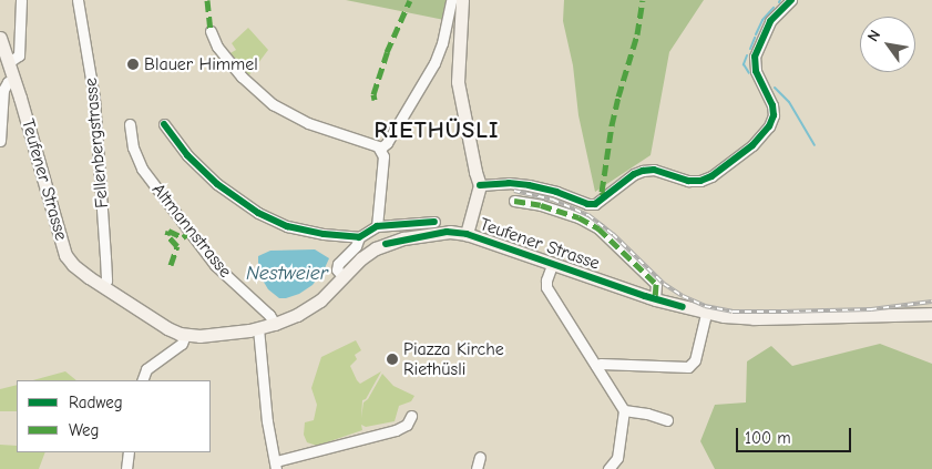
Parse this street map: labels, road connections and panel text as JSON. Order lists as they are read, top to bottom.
{
  "streets": {
    "main road": ["Teufener Strasse"],
    "street": ["Fellenbergstrasse", "Altmannstrasse"]
  },
  "crossings": [
    ["Fellenbergstrasse", "Teufener Strasse"],
    ["Teufener Strasse", "Altmannstrasse"]
  ],
  "districts": ["RIETHÜSLI"],
  "water": ["Nestweier"],
  "places": ["Blauer Himmel", "Piazza Kirche Riethüsli"],
  "legend": ["Radweg", "Weg"],
  "scale_bar": "100 m",
  "north": "top left"
}
